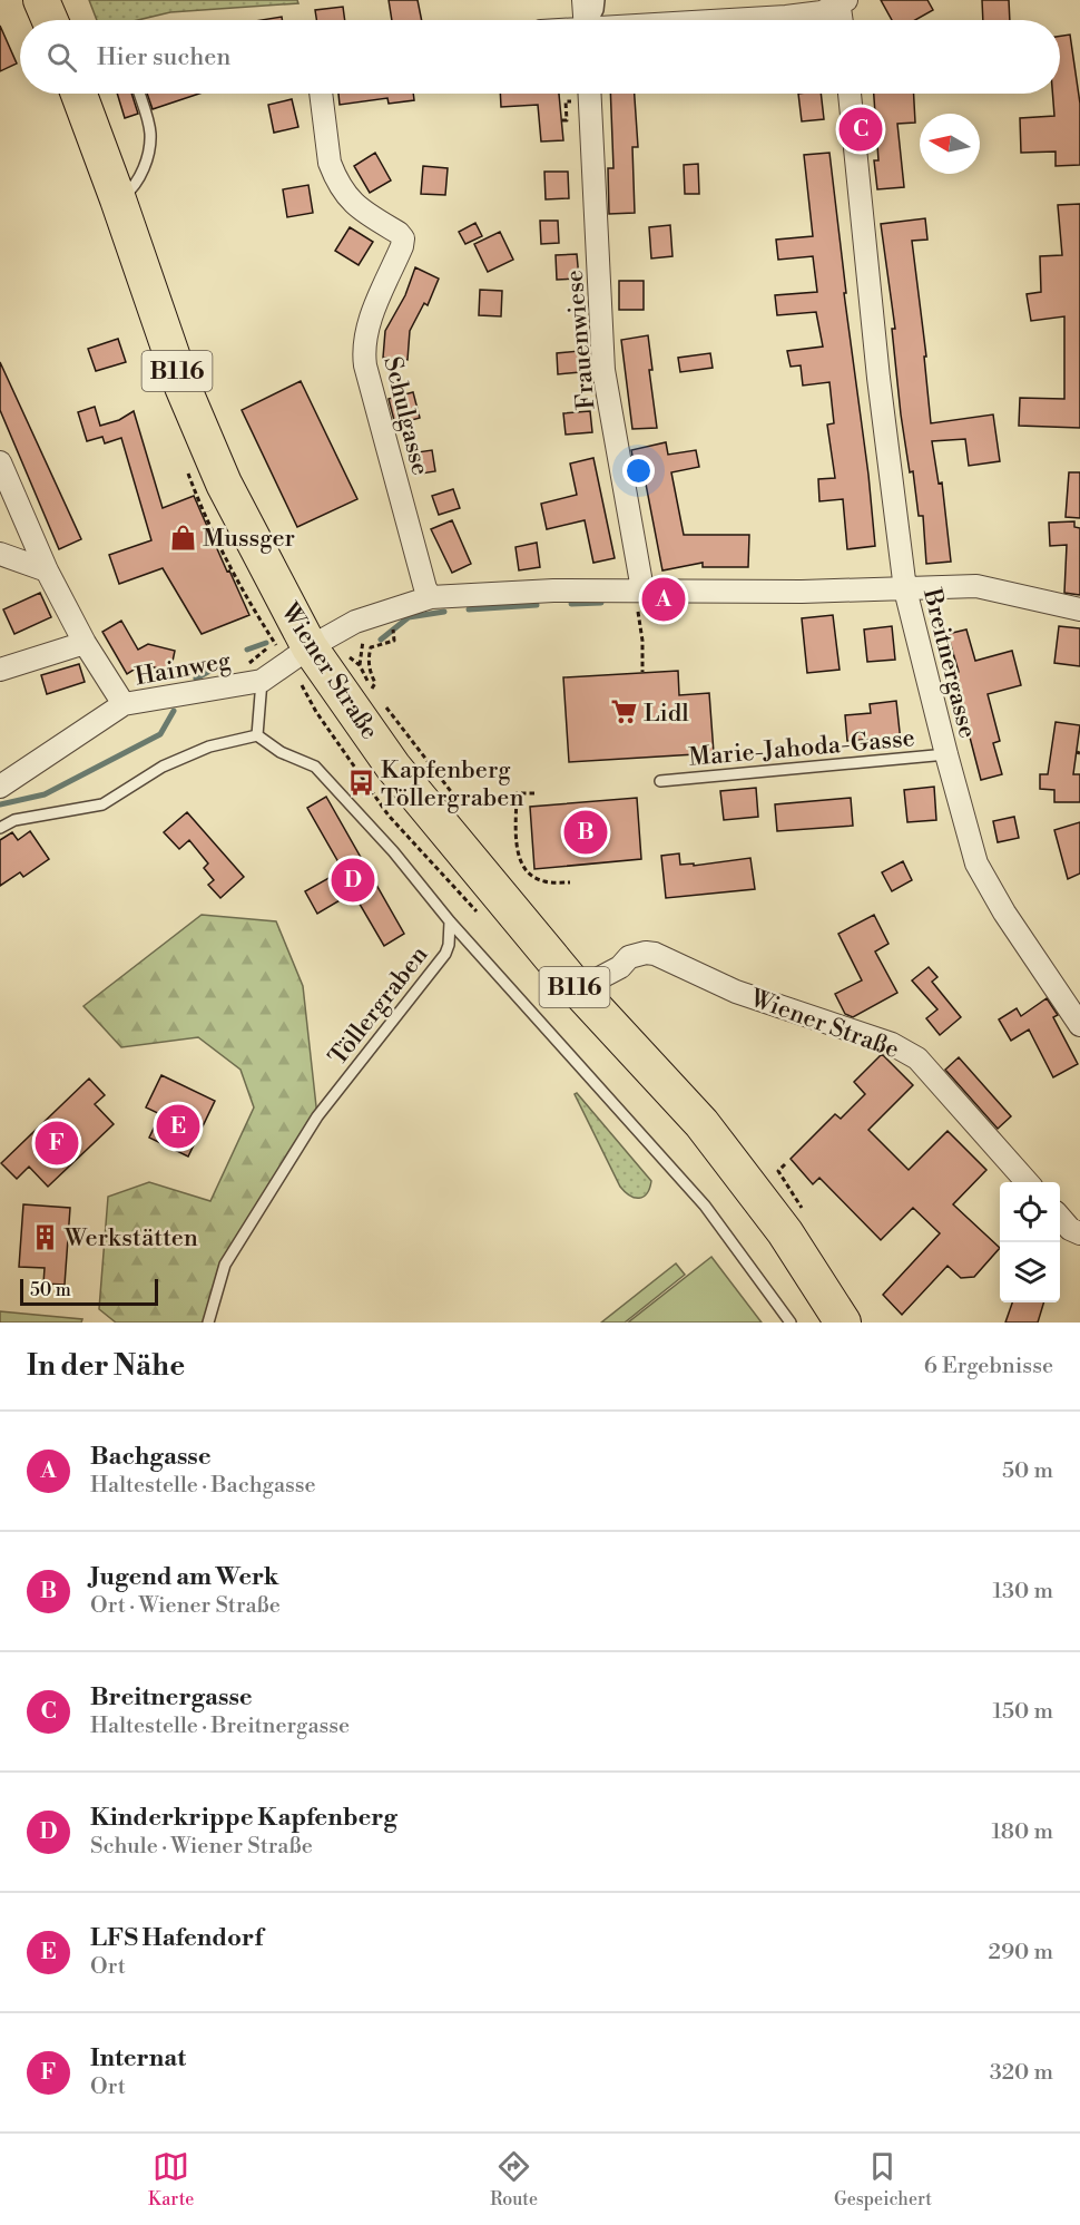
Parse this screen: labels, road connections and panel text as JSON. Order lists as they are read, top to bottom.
{
  "streets": {
    "main road": ["B116", "Wiener Straße"],
    "street": [
      "Frauenwiese",
      "Schulgasse",
      "Breitnergasse",
      "Hainweg"
    ],
    "lane": ["Marie-Jahoda-Gasse", "Töllergraben"]
  },
  "crossings": [
    ["Frauenwiese", "Hainweg"],
    ["Schulgasse", "Hainweg"],
    ["Breitnergasse", "Hainweg"],
    ["Breitnergasse", "Marie-Jahoda-Gasse"],
    ["Hainweg", "Wiener Straße"]
  ],
  "places": {
    "shop": ["Mussger"],
    "supermarket": ["Lidl"],
    "bus stop": ["Kapfenberg Töllergraben"],
    "building": ["Werkstätten"]
  },
  "scale_bar": "50 m",
  "north": "left",
  "page": {
    "search": "Hier suchen",
    "pins": [
      "C",
      "A",
      "B",
      "D",
      "E",
      "F"
    ],
    "scale": "50 m",
    "heading": ["In der Nähe", "6 Ergebnisse"],
    "list": [
      {
        "mark": "A",
        "name": "Bachgasse",
        "note": "Haltestelle · Bachgasse",
        "value": "50 m"
      },
      {
        "mark": "B",
        "name": "Jugend am Werk",
        "note": "Ort · Wiener Straße",
        "value": "130 m"
      },
      {
        "mark": "C",
        "name": "Breitnergasse",
        "note": "Haltestelle · Breitnergasse",
        "value": "150 m"
      },
      {
        "mark": "D",
        "name": "Kinderkrippe Kapfenberg",
        "note": "Schule · Wiener Straße",
        "value": "180 m"
      },
      {
        "mark": "E",
        "name": "LFS Hafendorf",
        "note": "Ort",
        "value": "290 m"
      },
      {
        "mark": "F",
        "name": "Internat",
        "note": "Ort",
        "value": "320 m"
      }
    ],
    "nav": ["Karte", "Route", "Gespeichert"]
  }
}
